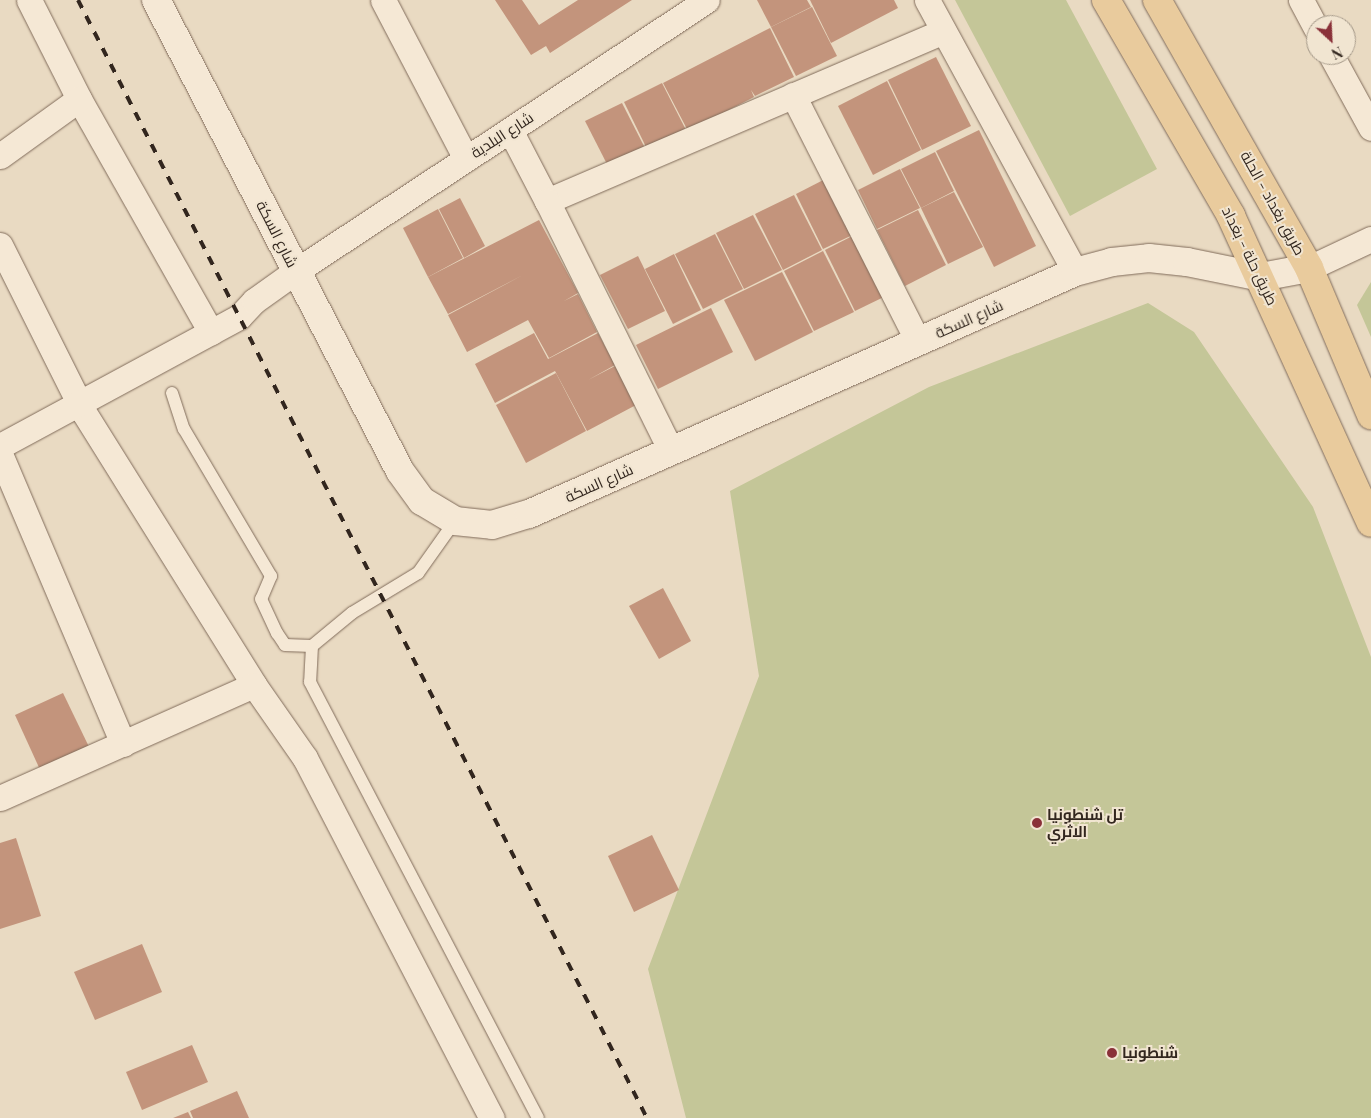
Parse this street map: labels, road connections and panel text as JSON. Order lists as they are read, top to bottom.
{
  "streets": {
    "main road": ["طريق بغداد - الحلة", "طريق حلة - بغداد"],
    "street": ["شارع البلدية", "شارع السكة"]
  },
  "crossings": [
    ["شارع البلدية", "شارع السكة"],
    ["طريق بغداد - الحلة", "شارع السكة"],
    ["شارع السكة", "طريق حلة - بغداد"]
  ],
  "places": ["تل شنطونيا الاثري", "شنطونيا"],
  "north": "bottom right"
}
